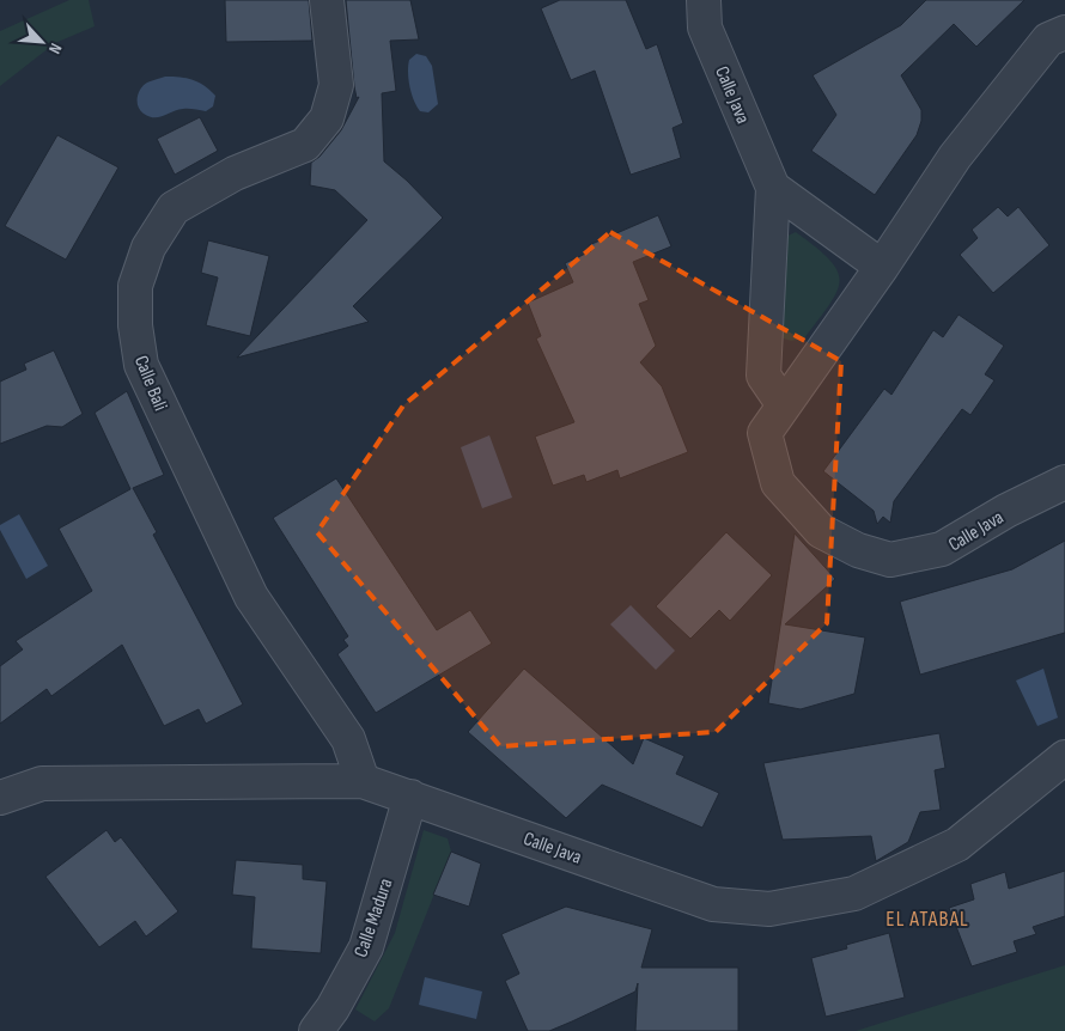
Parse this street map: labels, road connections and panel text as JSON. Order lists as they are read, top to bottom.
{
  "streets": {
    "street": ["Calle Java", "Calle Bali", "Calle Madura"]
  },
  "crossings": [
    ["Calle Java", "Calle Bali"],
    ["Calle Java", "Calle Madura"]
  ],
  "districts": ["EL ATABAL"],
  "north": "bottom right"
}
